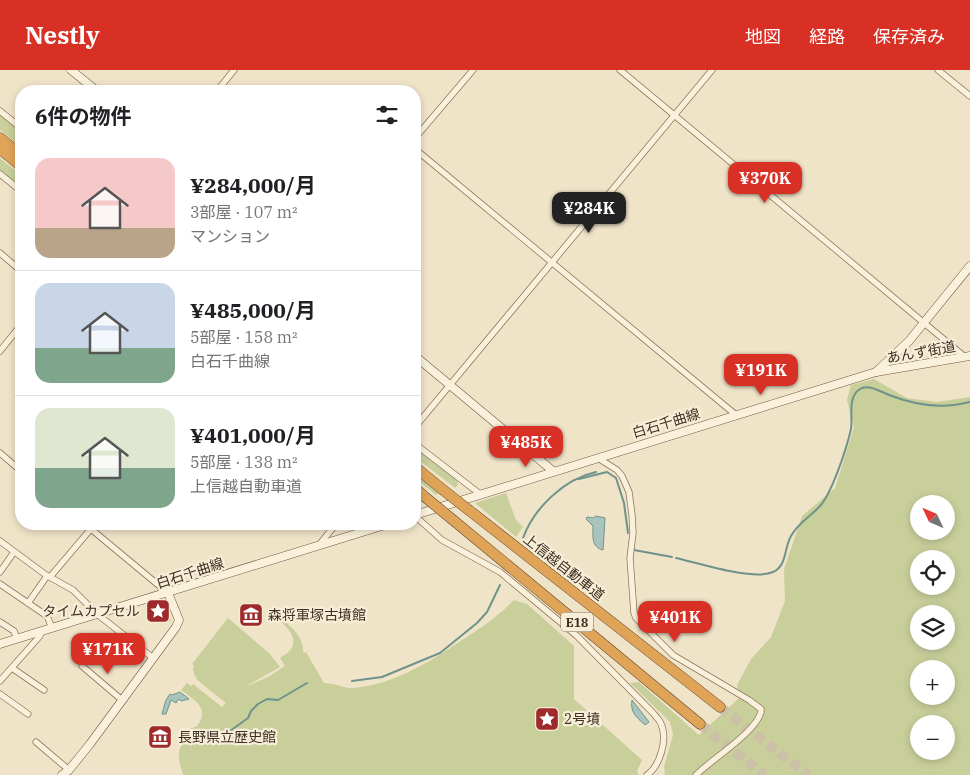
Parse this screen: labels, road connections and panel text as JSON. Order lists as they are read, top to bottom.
{
  "streets": {
    "highway": ["上信越自動車道", "E18"],
    "main road": ["あんず街道", "白石千曲線"]
  },
  "crossings": [
    ["あんず街道", "白石千曲線"]
  ],
  "places": {
    "place": ["タイムカプセル", "2号墳"],
    "museum": ["森将軍塚古墳館", "長野県立歴史館"]
  },
  "north": "top left",
  "page": {
    "header": "Nestly",
    "nav": ["地図", "経路", "保存済み"],
    "heading": "6件の物件",
    "list": [
      {
        "name": "¥284,000/月",
        "note": "3部屋 · 107 m² · マンション"
      },
      {
        "name": "¥485,000/月",
        "note": "5部屋 · 158 m² · 白石千曲線"
      },
      {
        "name": "¥401,000/月",
        "note": "5部屋 · 138 m² · 上信越自動車道"
      }
    ],
    "price": [
      "¥370K",
      "¥284K",
      "¥191K",
      "¥485K",
      "¥401K",
      "¥171K"
    ],
    "map_buttons": ["+", "−"]
  }
}
